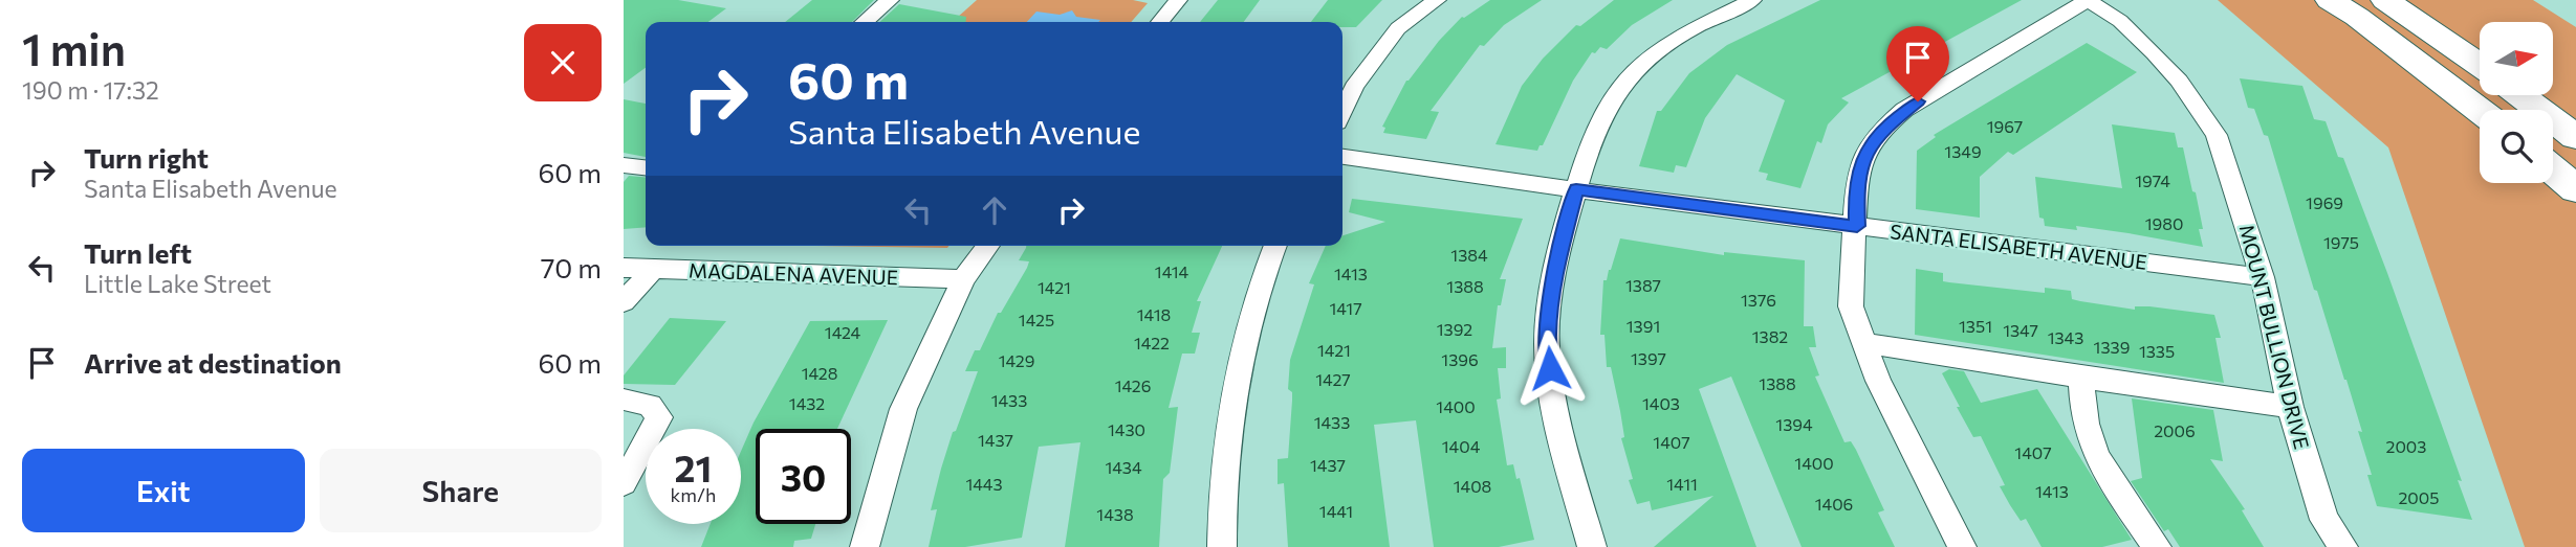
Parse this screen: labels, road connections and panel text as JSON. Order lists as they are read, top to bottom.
{
  "streets": {
    "street": ["SANTA ELISABETH AVENUE", "MAGDALENA AVENUE", "MOUNT BULLION DRIVE"]
  },
  "crossings": [
    ["SANTA ELISABETH AVENUE", "MOUNT BULLION DRIVE"]
  ],
  "house_numbers": [
    "1967",
    "1349",
    "1974",
    "1969",
    "1980",
    "1975",
    "1384",
    "1414",
    "1413",
    "1387",
    "1388",
    "1421",
    "1376",
    "1417",
    "1418",
    "1425",
    "1391",
    "1351",
    "1392",
    "1347",
    "1424",
    "1382",
    "1343",
    "1422",
    "1339",
    "1421",
    "1335",
    "1397",
    "1396",
    "1429",
    "1428",
    "1427",
    "1388",
    "1426",
    "1433",
    "1432",
    "1403",
    "1400",
    "1433",
    "1394",
    "1430",
    "2006",
    "1437",
    "1407",
    "1404",
    "2003",
    "1407",
    "1400",
    "1437",
    "1434",
    "1443",
    "1411",
    "1408",
    "1413",
    "2005",
    "1406",
    "1441",
    "1438"
  ],
  "north": "right",
  "page": {
    "heading": ["1 min", "190 m · 17:32"],
    "turn": ["60 m", "Santa Elisabeth Avenue"],
    "list": [
      {
        "name": "Turn right",
        "note": "Santa Elisabeth Avenue",
        "value": "60 m"
      },
      {
        "name": "Turn left",
        "note": "Little Lake Street",
        "value": "70 m"
      },
      {
        "name": "Arrive at destination",
        "value": "60 m"
      }
    ],
    "speed": "21 km/h",
    "limit": "30",
    "buttons": ["Exit", "Share"]
  }
}
